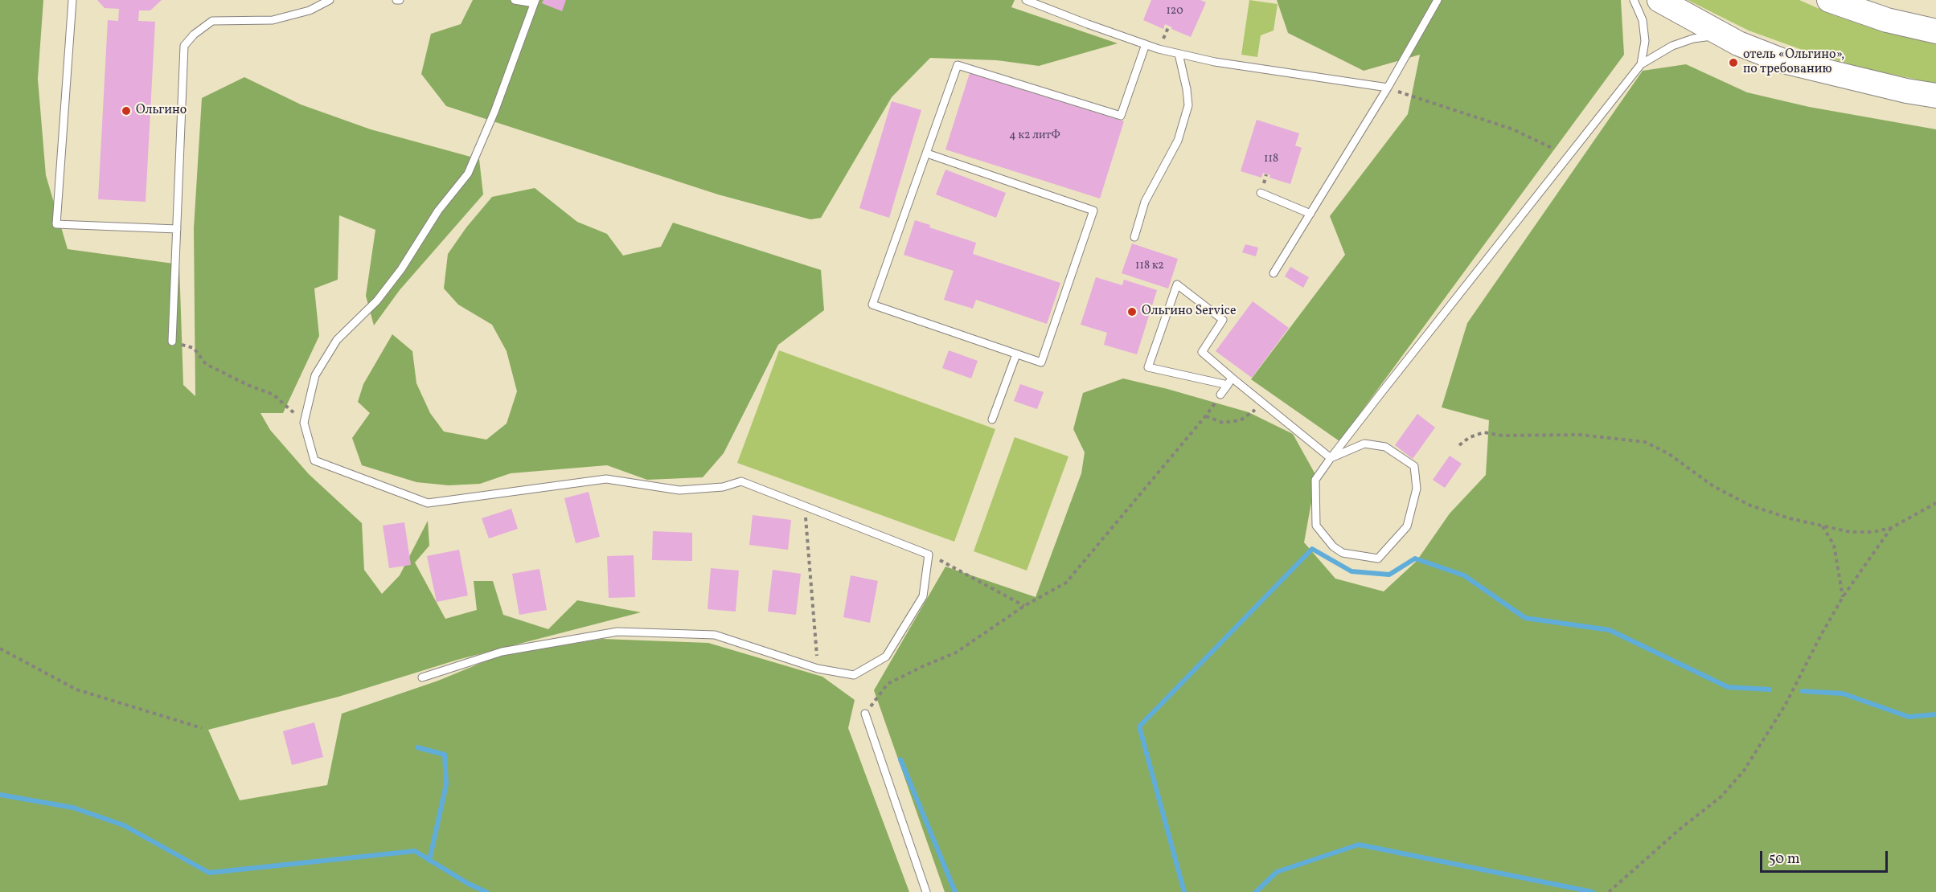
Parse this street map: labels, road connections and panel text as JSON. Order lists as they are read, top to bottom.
{
  "places": ["отель «Ольгино», по требованию", "Ольгино", "Ольгино Service"],
  "house_numbers": [
    "120",
    "4 к2 литФ",
    "118",
    "118 к2"
  ],
  "scale_bar": "50 m"
}
